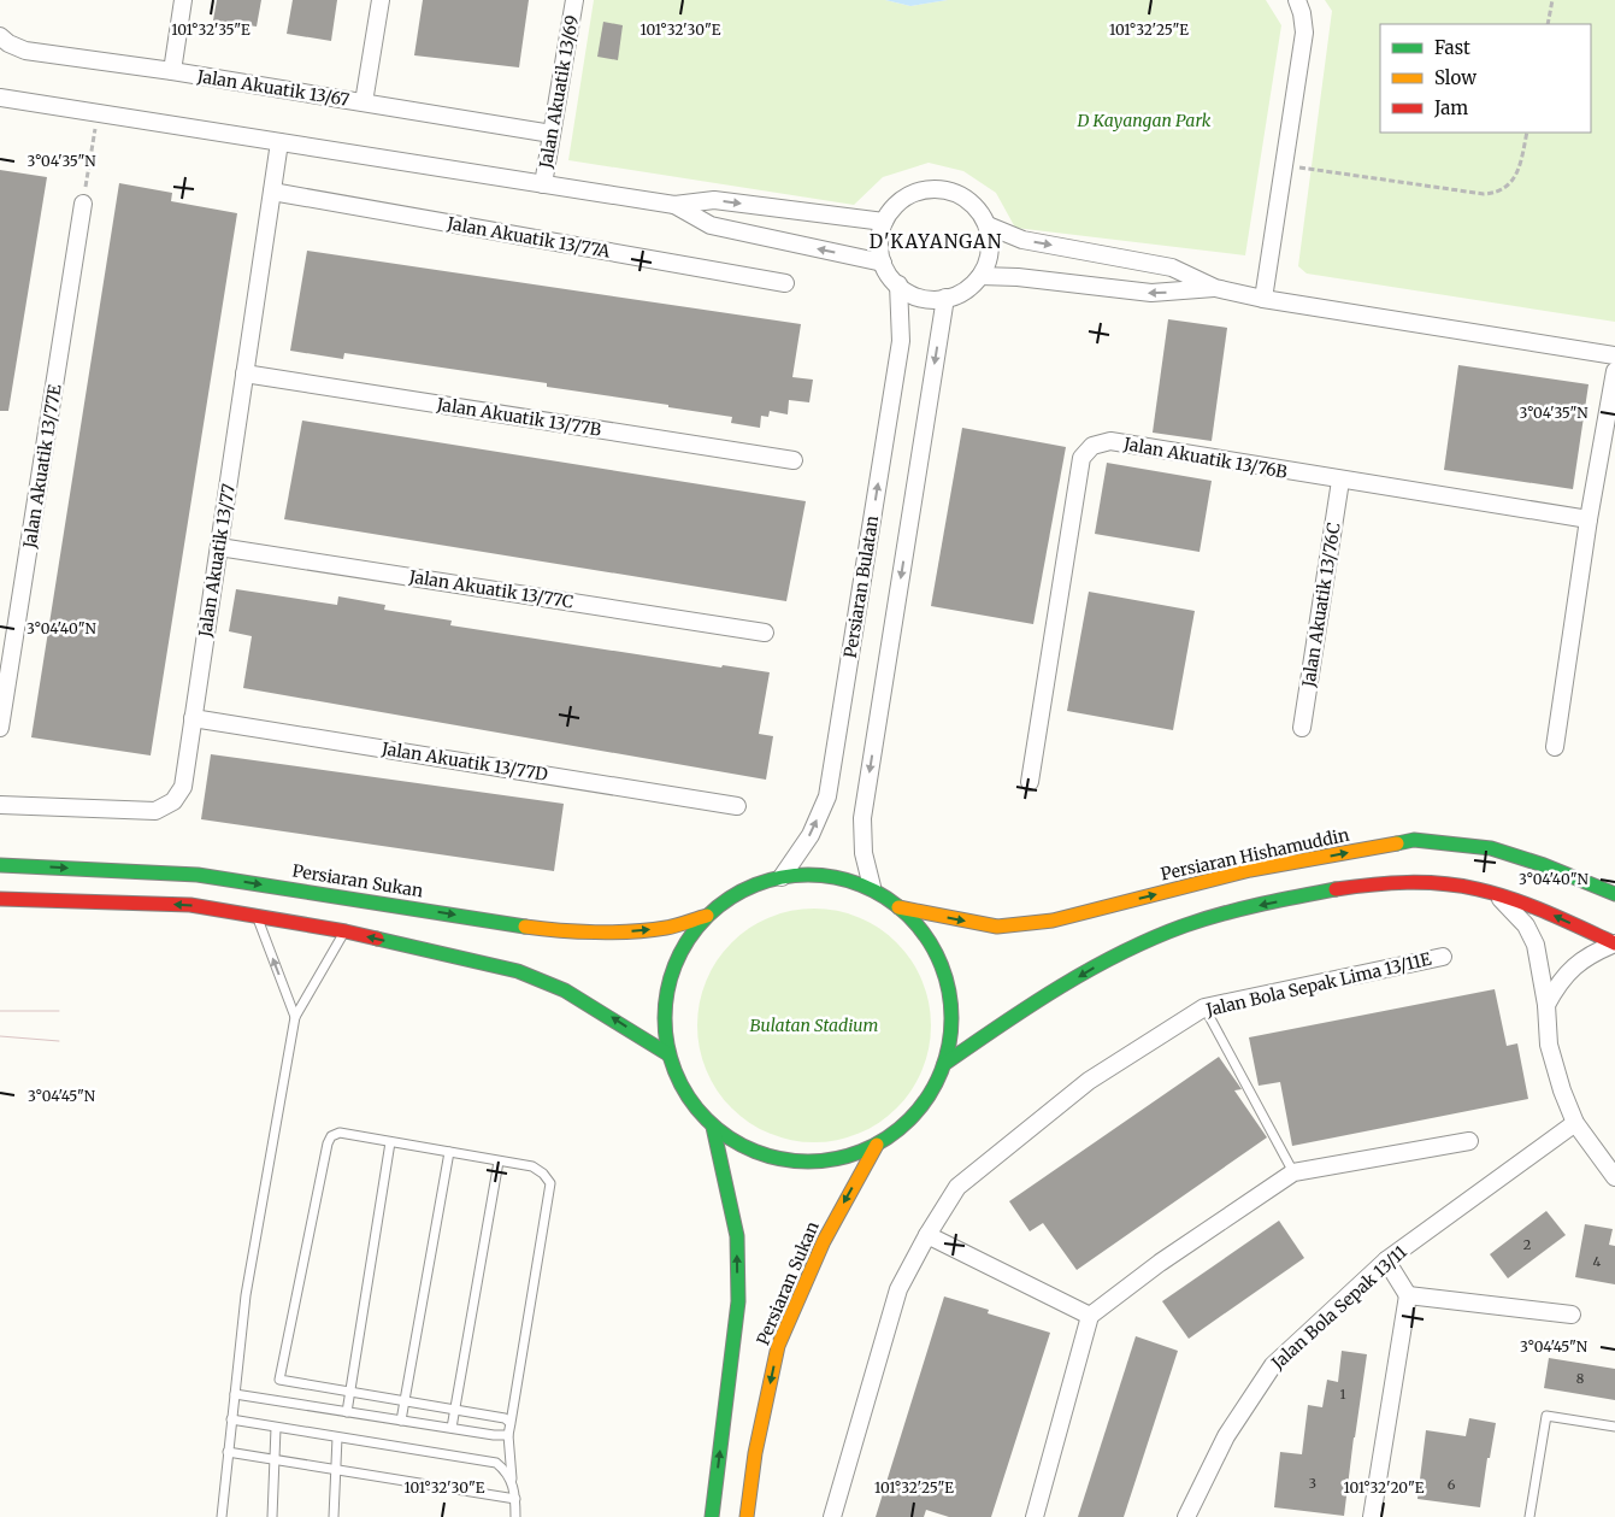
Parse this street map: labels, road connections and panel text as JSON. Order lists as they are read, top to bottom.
{
  "streets": {
    "main road": ["Persiaran Hishamuddin", "Persiaran Sukan"],
    "street": [
      "Jalan Akuatik 13/67",
      "Jalan Akuatik 13/69",
      "Jalan Akuatik 13/77A",
      "Jalan Akuatik 13/77B",
      "Jalan Akuatik 13/76B",
      "Jalan Akuatik 13/77E",
      "Jalan Akuatik 13/77",
      "Persiaran Bulatan",
      "Jalan Akuatik 13/77C",
      "Jalan Akuatik 13/76C",
      "Jalan Akuatik 13/77D",
      "Jalan Bola Sepak Lima 13/11E",
      "Jalan Bola Sepak 13/11"
    ]
  },
  "crossings": [
    ["Jalan Akuatik 13/67", "Jalan Akuatik 13/69"],
    ["Jalan Akuatik 13/77A", "Jalan Akuatik 13/77"],
    ["Jalan Akuatik 13/77B", "Jalan Akuatik 13/77"],
    ["Jalan Akuatik 13/76B", "Jalan Akuatik 13/76C"],
    ["Jalan Akuatik 13/77", "Jalan Akuatik 13/77C"],
    ["Jalan Akuatik 13/77", "Jalan Akuatik 13/77D"]
  ],
  "districts": ["D'KAYANGAN"],
  "parks": ["D Kayangan Park", "Bulatan Stadium"],
  "house_numbers": [
    "2",
    "4",
    "8",
    "1",
    "3",
    "6"
  ],
  "legend": ["Fast", "Slow", "Jam"],
  "coordinates": [
    "101°32'35\"E",
    "101°32'30\"E",
    "101°32'25\"E",
    "3°04'35\"N",
    "3°04'40\"N",
    "3°04'45\"N",
    "101°32'20\"E"
  ]
}
